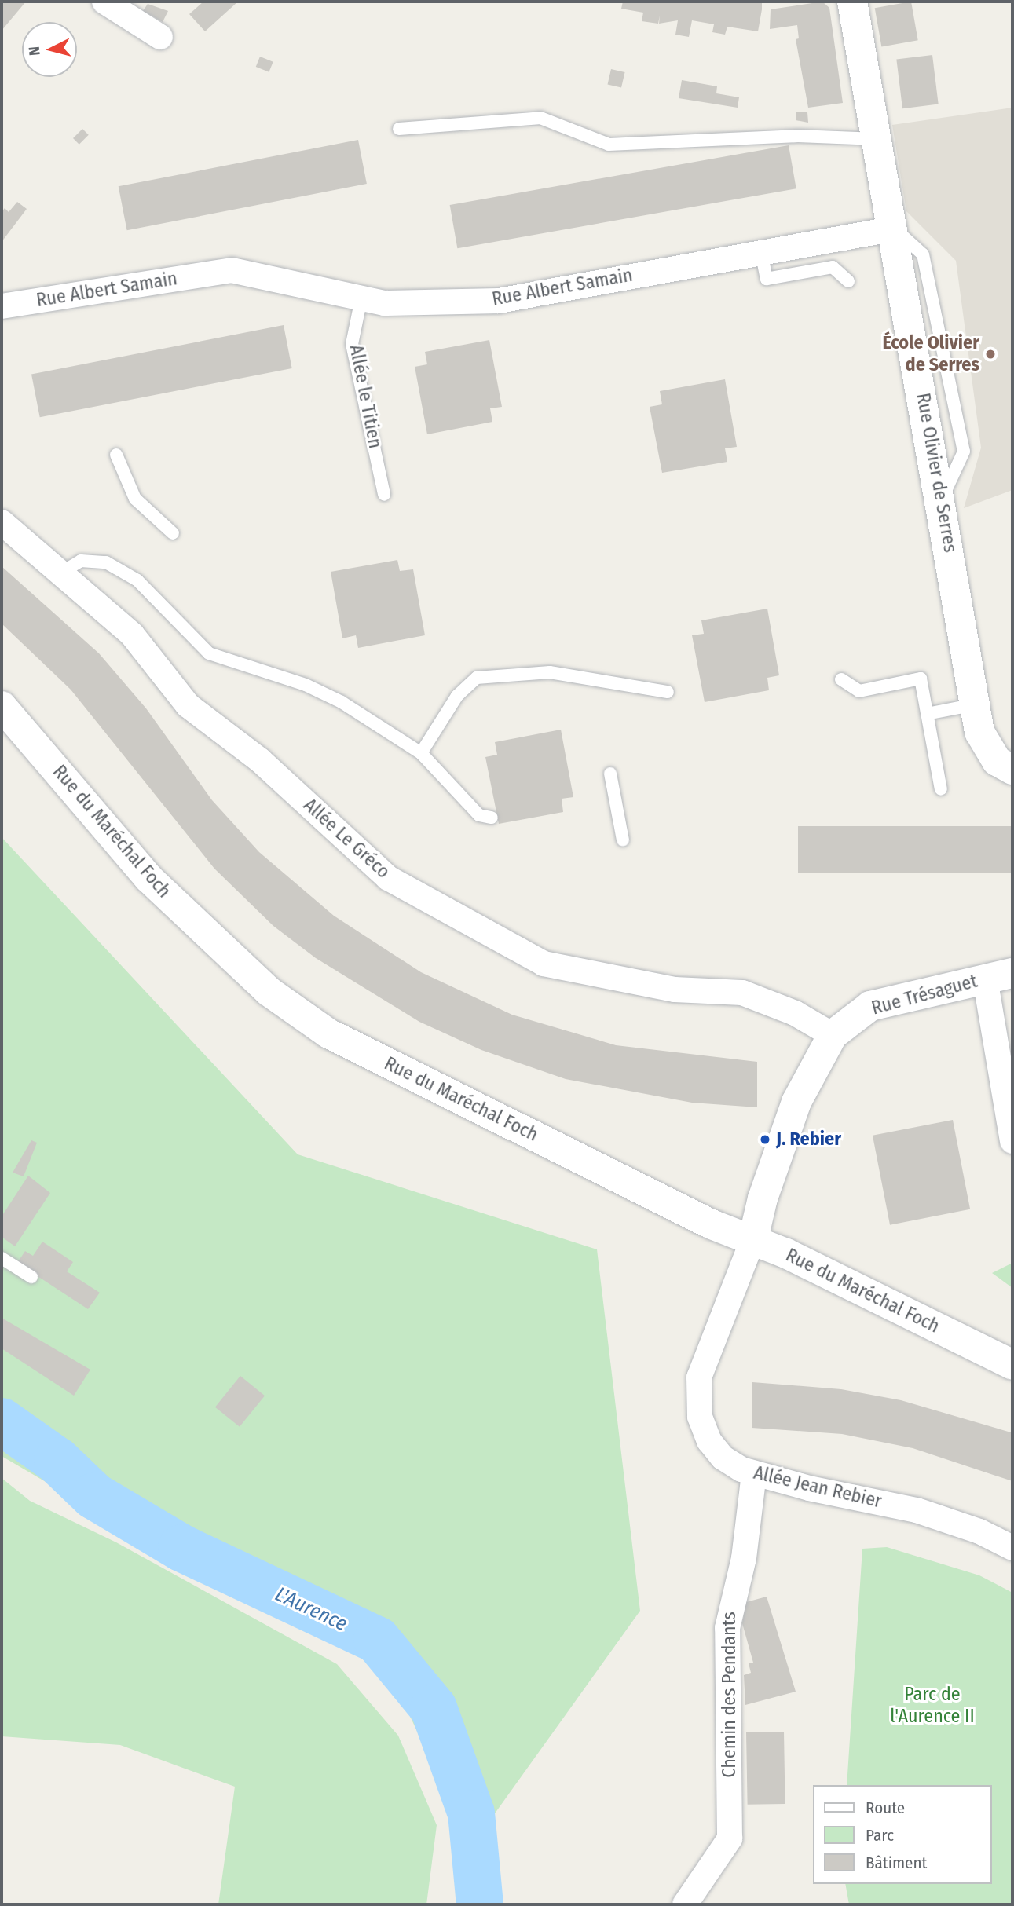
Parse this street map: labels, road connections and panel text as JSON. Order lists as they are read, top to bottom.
{
  "streets": {
    "street": [
      "Rue Albert Samain",
      "Rue Olivier de Serres",
      "Rue du Maréchal Foch",
      "Allée Le Gréco",
      "Rue Trésaguet",
      "Allée Jean Rebier",
      "Chemin des Pendants"
    ],
    "lane": ["Allée le Titien"]
  },
  "crossings": [
    ["Rue Albert Samain", "Allée le Titien"],
    ["Rue Albert Samain", "Rue Olivier de Serres"],
    ["Rue du Maréchal Foch", "Rue Trésaguet"],
    ["Rue du Maréchal Foch", "Allée Jean Rebier"],
    ["Allée Le Gréco", "Rue Trésaguet"],
    ["Rue Trésaguet", "Allée Jean Rebier"],
    ["Allée Jean Rebier", "Chemin des Pendants"]
  ],
  "water": ["L'Aurence"],
  "parks": ["Parc de l'Aurence II"],
  "places": ["École Olivier de Serres", "J. Rebier"],
  "legend": ["Route", "Parc", "Bâtiment"],
  "north": "left"
}
